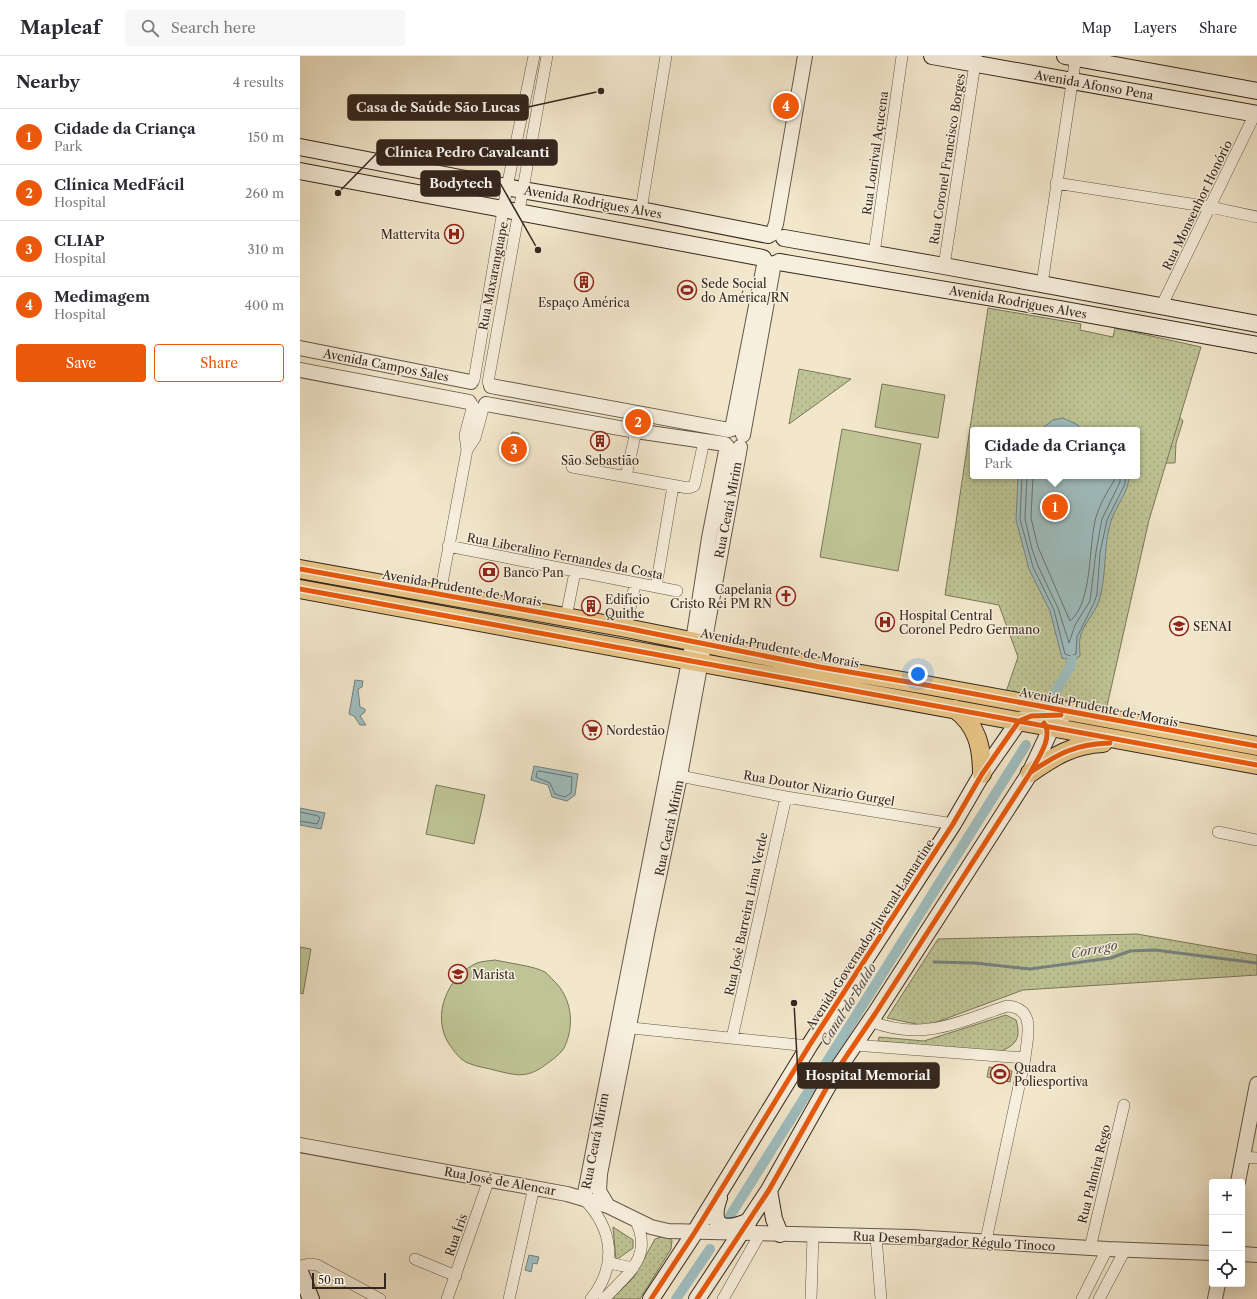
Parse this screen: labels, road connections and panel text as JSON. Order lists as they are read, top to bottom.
{
  "streets": {
    "main road": [
      "Avenida Afonso Pena",
      "Avenida Rodrigues Alves",
      "Avenida Prudente de Morais",
      "Avenida Governador Juvenal Lamartine"
    ],
    "street": [
      "Rua Lourival Açucena",
      "Rua Coronel Francisco Borges",
      "Rua Monsenhor Honório",
      "Rua Maxaranguape",
      "Avenida Campos Sales",
      "Rua Ceará Mirim",
      "Rua Liberalino Fernandes da Costa",
      "Rua Doutor Nizario Gurgel",
      "Rua José Barreira Lima Verde",
      "Rua Palmira Rego",
      "Rua José de Alencar",
      "Rua Íris",
      "Rua Desembargador Régulo Tinoco"
    ]
  },
  "crossings": [
    ["Avenida Afonso Pena", "Rua Coronel Francisco Borges"],
    ["Avenida Afonso Pena", "Rua Monsenhor Honório"],
    ["Rua Lourival Açucena", "Avenida Rodrigues Alves"],
    ["Rua Coronel Francisco Borges", "Avenida Rodrigues Alves"],
    ["Avenida Rodrigues Alves", "Rua Monsenhor Honório"],
    ["Avenida Rodrigues Alves", "Rua Maxaranguape"],
    ["Avenida Rodrigues Alves", "Rua Ceará Mirim"],
    ["Rua Maxaranguape", "Avenida Campos Sales"],
    ["Avenida Campos Sales", "Rua Ceará Mirim"],
    ["Rua Ceará Mirim", "Avenida Prudente de Morais"],
    ["Rua Ceará Mirim", "Rua Doutor Nizario Gurgel"],
    ["Rua Ceará Mirim", "Rua José de Alencar"],
    ["Rua Doutor Nizario Gurgel", "Rua José Barreira Lima Verde"],
    ["Rua Doutor Nizario Gurgel", "Avenida Governador Juvenal Lamartine"],
    ["Avenida Governador Juvenal Lamartine", "Rua José de Alencar"],
    ["Avenida Governador Juvenal Lamartine", "Rua Desembargador Régulo Tinoco"],
    ["Rua Palmira Rego", "Rua Desembargador Régulo Tinoco"],
    ["Rua José de Alencar", "Rua Íris"],
    ["Rua José de Alencar", "Rua Desembargador Régulo Tinoco"]
  ],
  "water": ["Corrego", "Canal do Baldo"],
  "places": {
    "other": [
      "Casa de Saúde São Lucas",
      "Clínica Pedro Cavalcanti",
      "Bodytech",
      "Hospital Memorial"
    ],
    "hospital": ["Mattervita", "Hospital Central Coronel Pedro Germano"],
    "building": ["Espaço América", "São Sebastião", "Edifício Quithe"],
    "sports": ["Sede Social do América/RN", "Quadra Poliesportiva"],
    "bank": ["Banco Pan"],
    "church": ["Capelania Cristo Rei PM RN"],
    "school or university": ["SENAI", "Marista"],
    "supermarket": ["Nordestão"]
  },
  "scale_bar": "50 m",
  "page": {
    "header": "Mapleaf",
    "search": "Search here",
    "nav": ["Map", "Layers", "Share"],
    "heading": ["Nearby", "4 results"],
    "pins": [
      "4",
      "2",
      "3",
      "1"
    ],
    "list": [
      {
        "mark": "1",
        "name": "Cidade da Criança",
        "note": "Park",
        "value": "150 m"
      },
      {
        "mark": "2",
        "name": "Clínica MedFácil",
        "note": "Hospital",
        "value": "260 m"
      },
      {
        "mark": "3",
        "name": "CLIAP",
        "note": "Hospital",
        "value": "310 m"
      },
      {
        "mark": "4",
        "name": "Medimagem",
        "note": "Hospital",
        "value": "400 m"
      }
    ],
    "buttons": ["Save", "Share"],
    "popup": ["Cidade da Criança", "Park"],
    "map_buttons": ["+", "−"],
    "scale": "50 m"
  }
}
